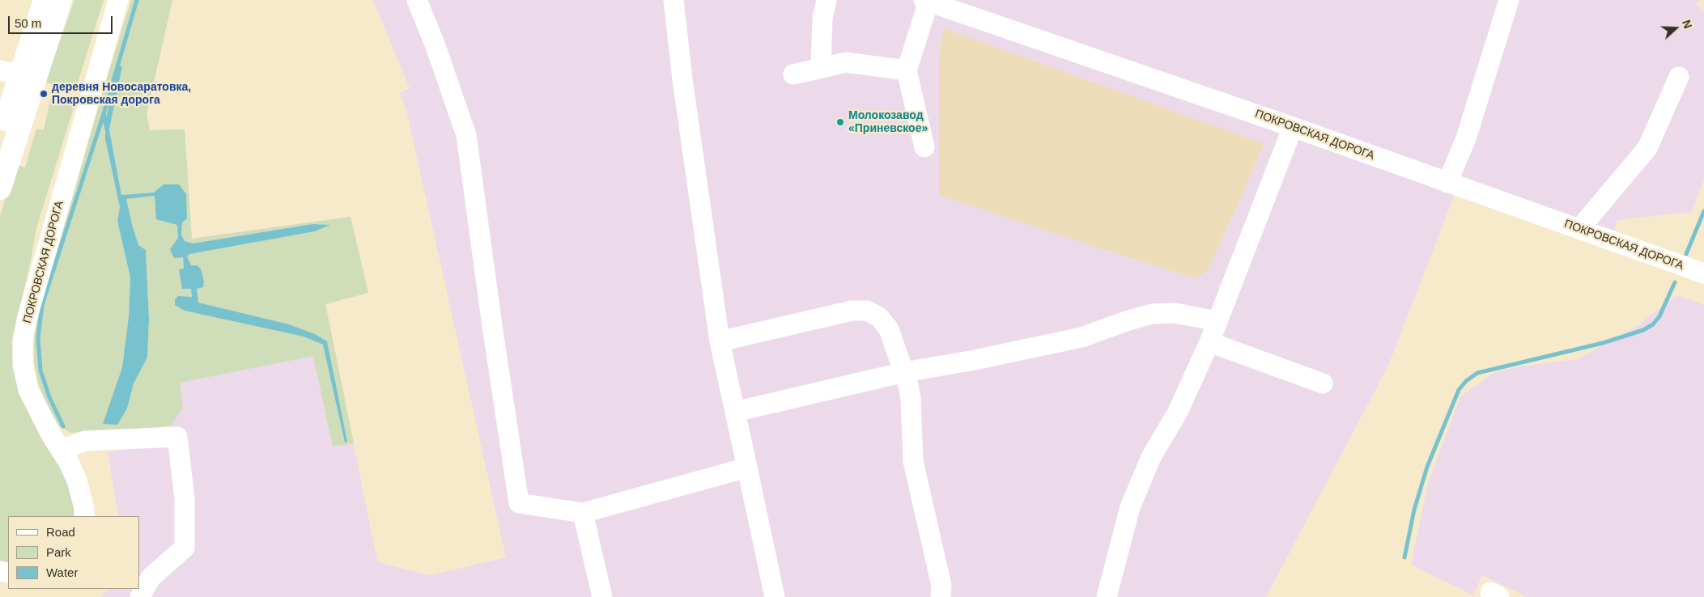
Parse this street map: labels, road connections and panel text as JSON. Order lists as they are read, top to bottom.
{
  "streets": {
    "street": ["ПОКРОВСКАЯ ДОРОГА"]
  },
  "places": ["деревня Новосаратовка, Покровская дорога", "Молокозавод «Приневское»"],
  "legend": ["Road", "Park", "Water"],
  "scale_bar": "50 m",
  "north": "right"
}
